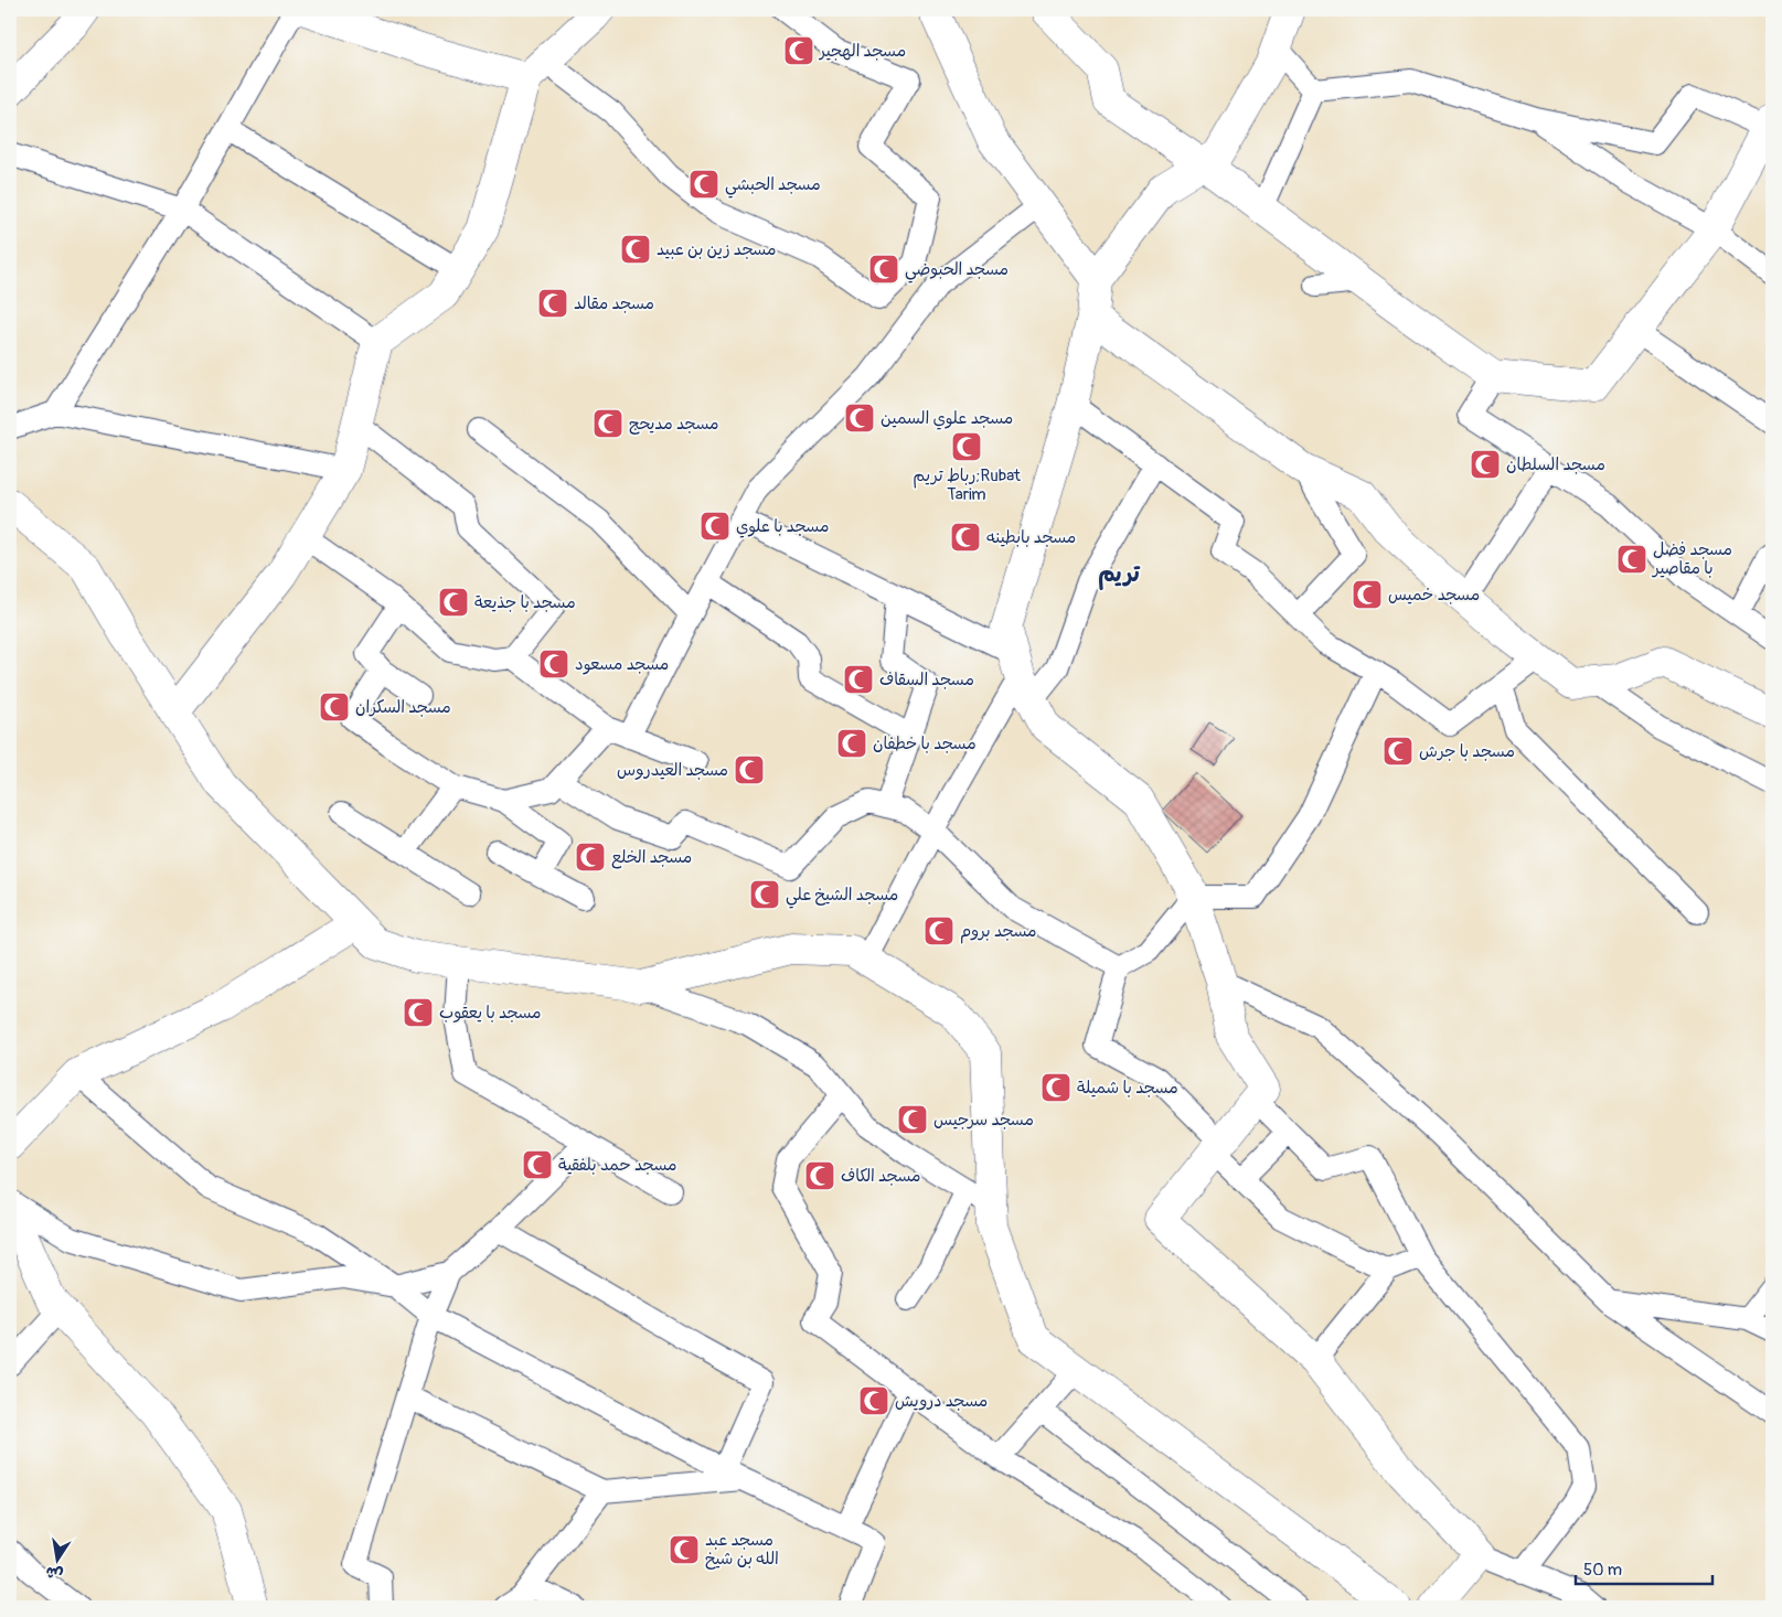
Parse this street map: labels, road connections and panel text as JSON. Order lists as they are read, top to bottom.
{
  "districts": ["تريم"],
  "places": {
    "mosque": [
      "مسجد الهجير",
      "مسجد الحبشي",
      "مسجد زين بن عبيد",
      "مسجد الحبوضي",
      "مسجد مقالد",
      "مسجد علوي السمين",
      "مسجد مديحج",
      "رباط تريم;Rubat Tarim",
      "مسجد السلطان",
      "مسجد با علوي",
      "مسجد بابطينه",
      "مسجد فضل با مقاصير",
      "مسجد خميس",
      "مسجد با جذيعة",
      "مسجد مسعود",
      "مسجد السقاف",
      "مسجد السكران",
      "مسجد با خطفان",
      "مسجد با جرش",
      "مسجد العيدروس",
      "مسجد الخلع",
      "مسجد الشيخ علي",
      "مسجد بروم",
      "مسجد با يعقوب",
      "مسجد با شميلة",
      "مسجد سرجيس",
      "مسجد حمد بلفقية",
      "مسجد الكاف",
      "مسجد درويش",
      "مسجد عبد الله بن شيخ"
    ]
  },
  "scale_bar": "50 m",
  "north": "bottom"
}
